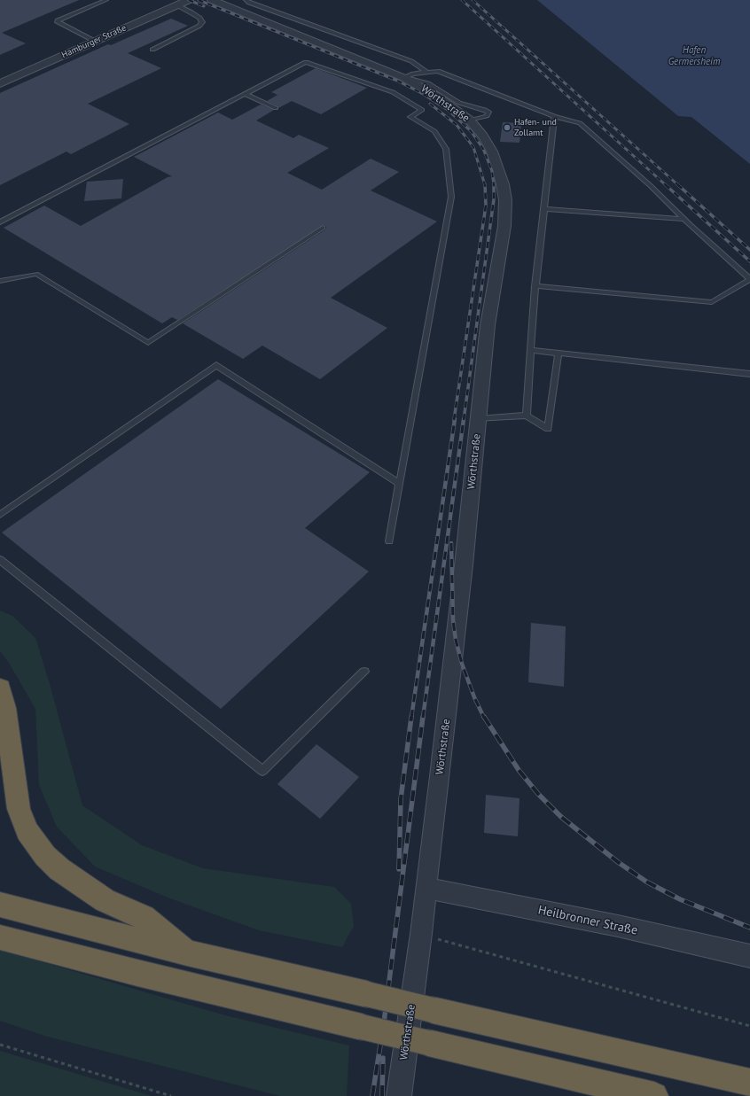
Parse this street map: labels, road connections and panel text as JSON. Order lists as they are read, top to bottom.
{
  "streets": {
    "street": ["Hamburger Straße", "Wörthstraße", "Heilbronner Straße"]
  },
  "crossings": [
    ["Wörthstraße", "Heilbronner Straße"]
  ],
  "water": ["Hafen Germersheim"],
  "places": ["Hafen- und Zollamt"]
}
